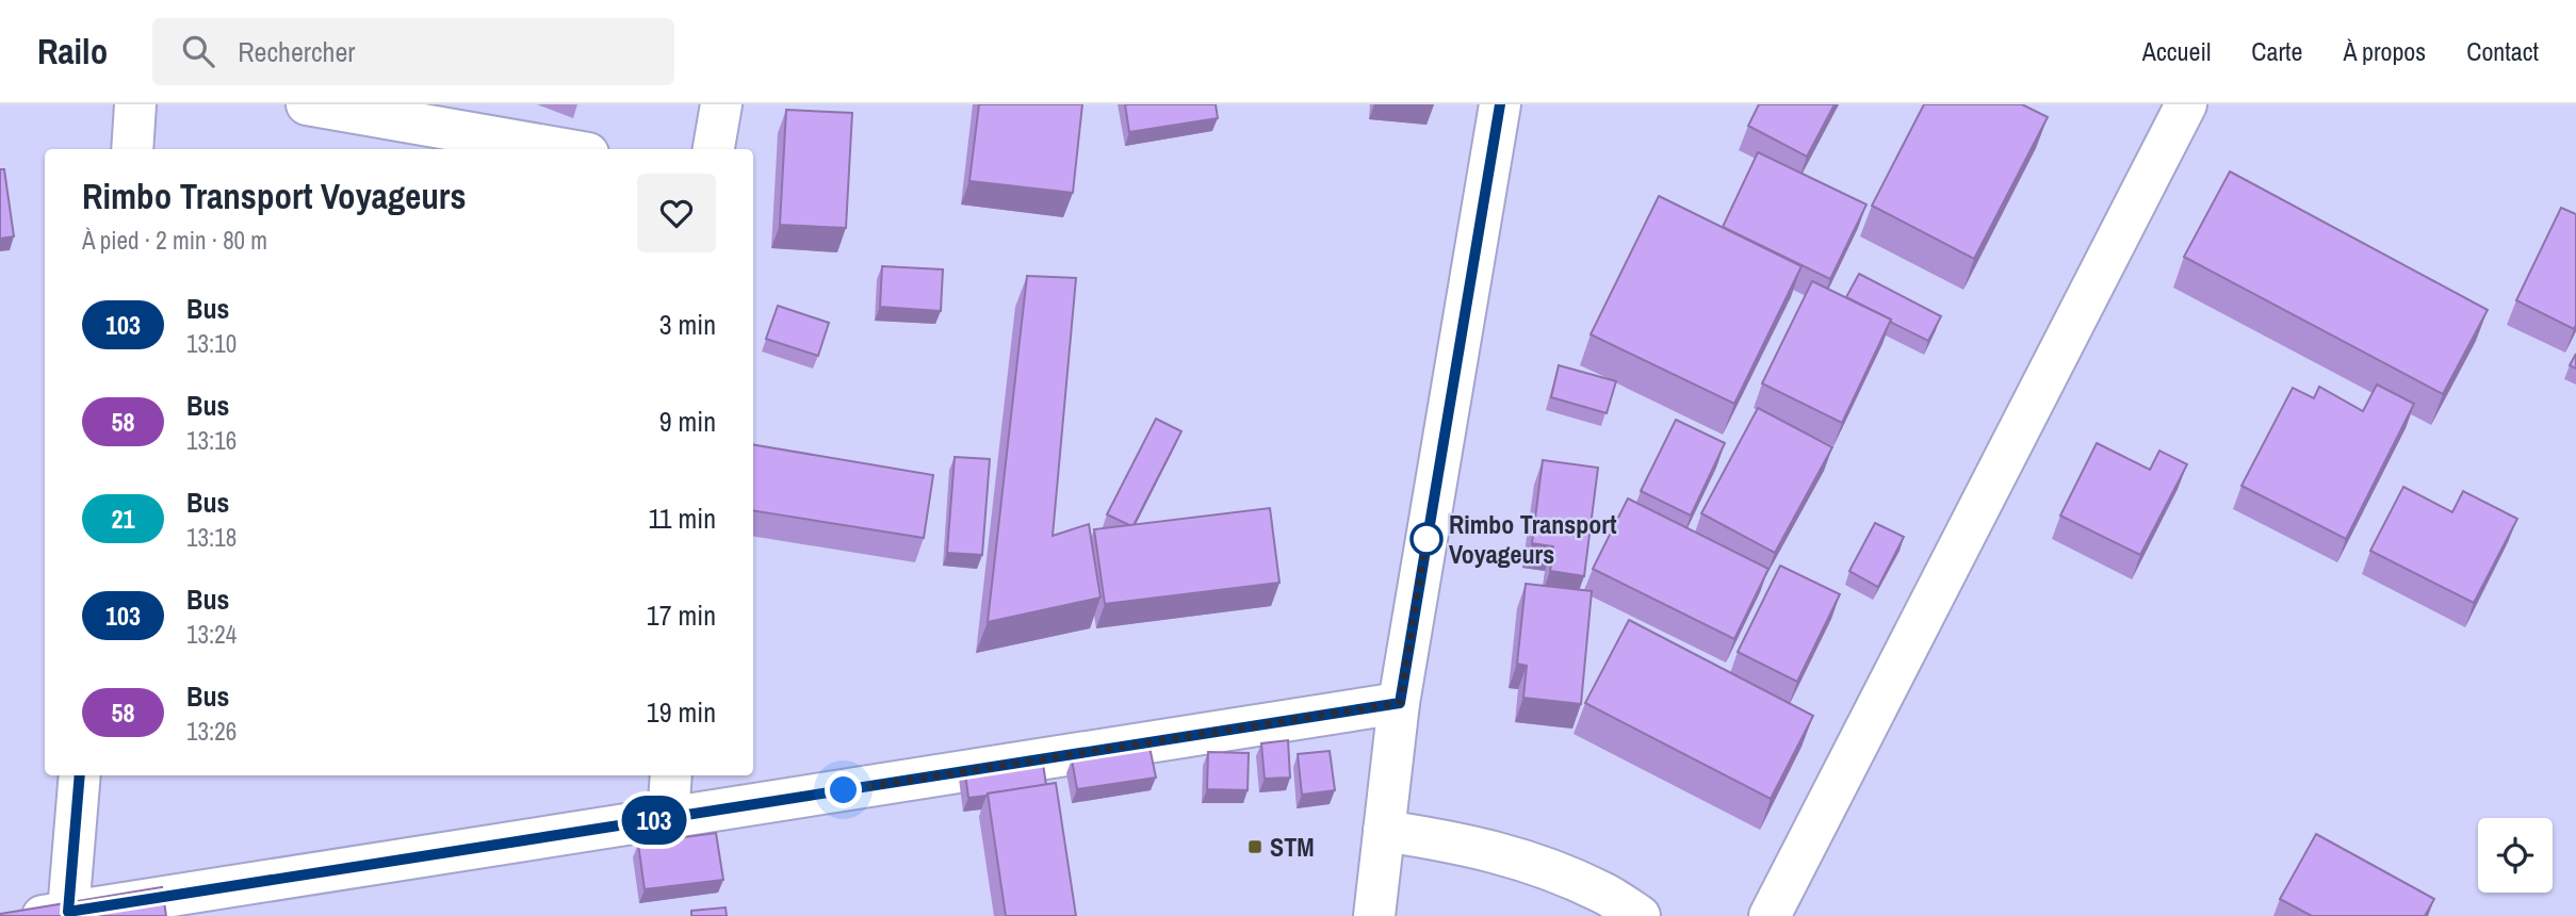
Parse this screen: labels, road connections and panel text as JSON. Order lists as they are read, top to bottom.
{
  "places": {
    "other": ["Rimbo Transport Voyageurs"],
    "transit": ["STM"]
  },
  "lines": ["bus line 103"],
  "page": {
    "header": "Railo",
    "search": "Rechercher",
    "nav": [
      "Accueil",
      "Carte",
      "À propos",
      "Contact"
    ],
    "on_map": "103",
    "heading": ["Rimbo Transport Voyageurs", "À pied · 2 min · 80 m"],
    "list": [
      {
        "mark": "103",
        "name": "Bus",
        "note": "13:10",
        "value": "3 min"
      },
      {
        "mark": "58",
        "name": "Bus",
        "note": "13:16",
        "value": "9 min"
      },
      {
        "mark": "21",
        "name": "Bus",
        "note": "13:18",
        "value": "11 min"
      },
      {
        "mark": "103",
        "name": "Bus",
        "note": "13:24",
        "value": "17 min"
      },
      {
        "mark": "58",
        "name": "Bus",
        "note": "13:26",
        "value": "19 min"
      }
    ]
  }
}
